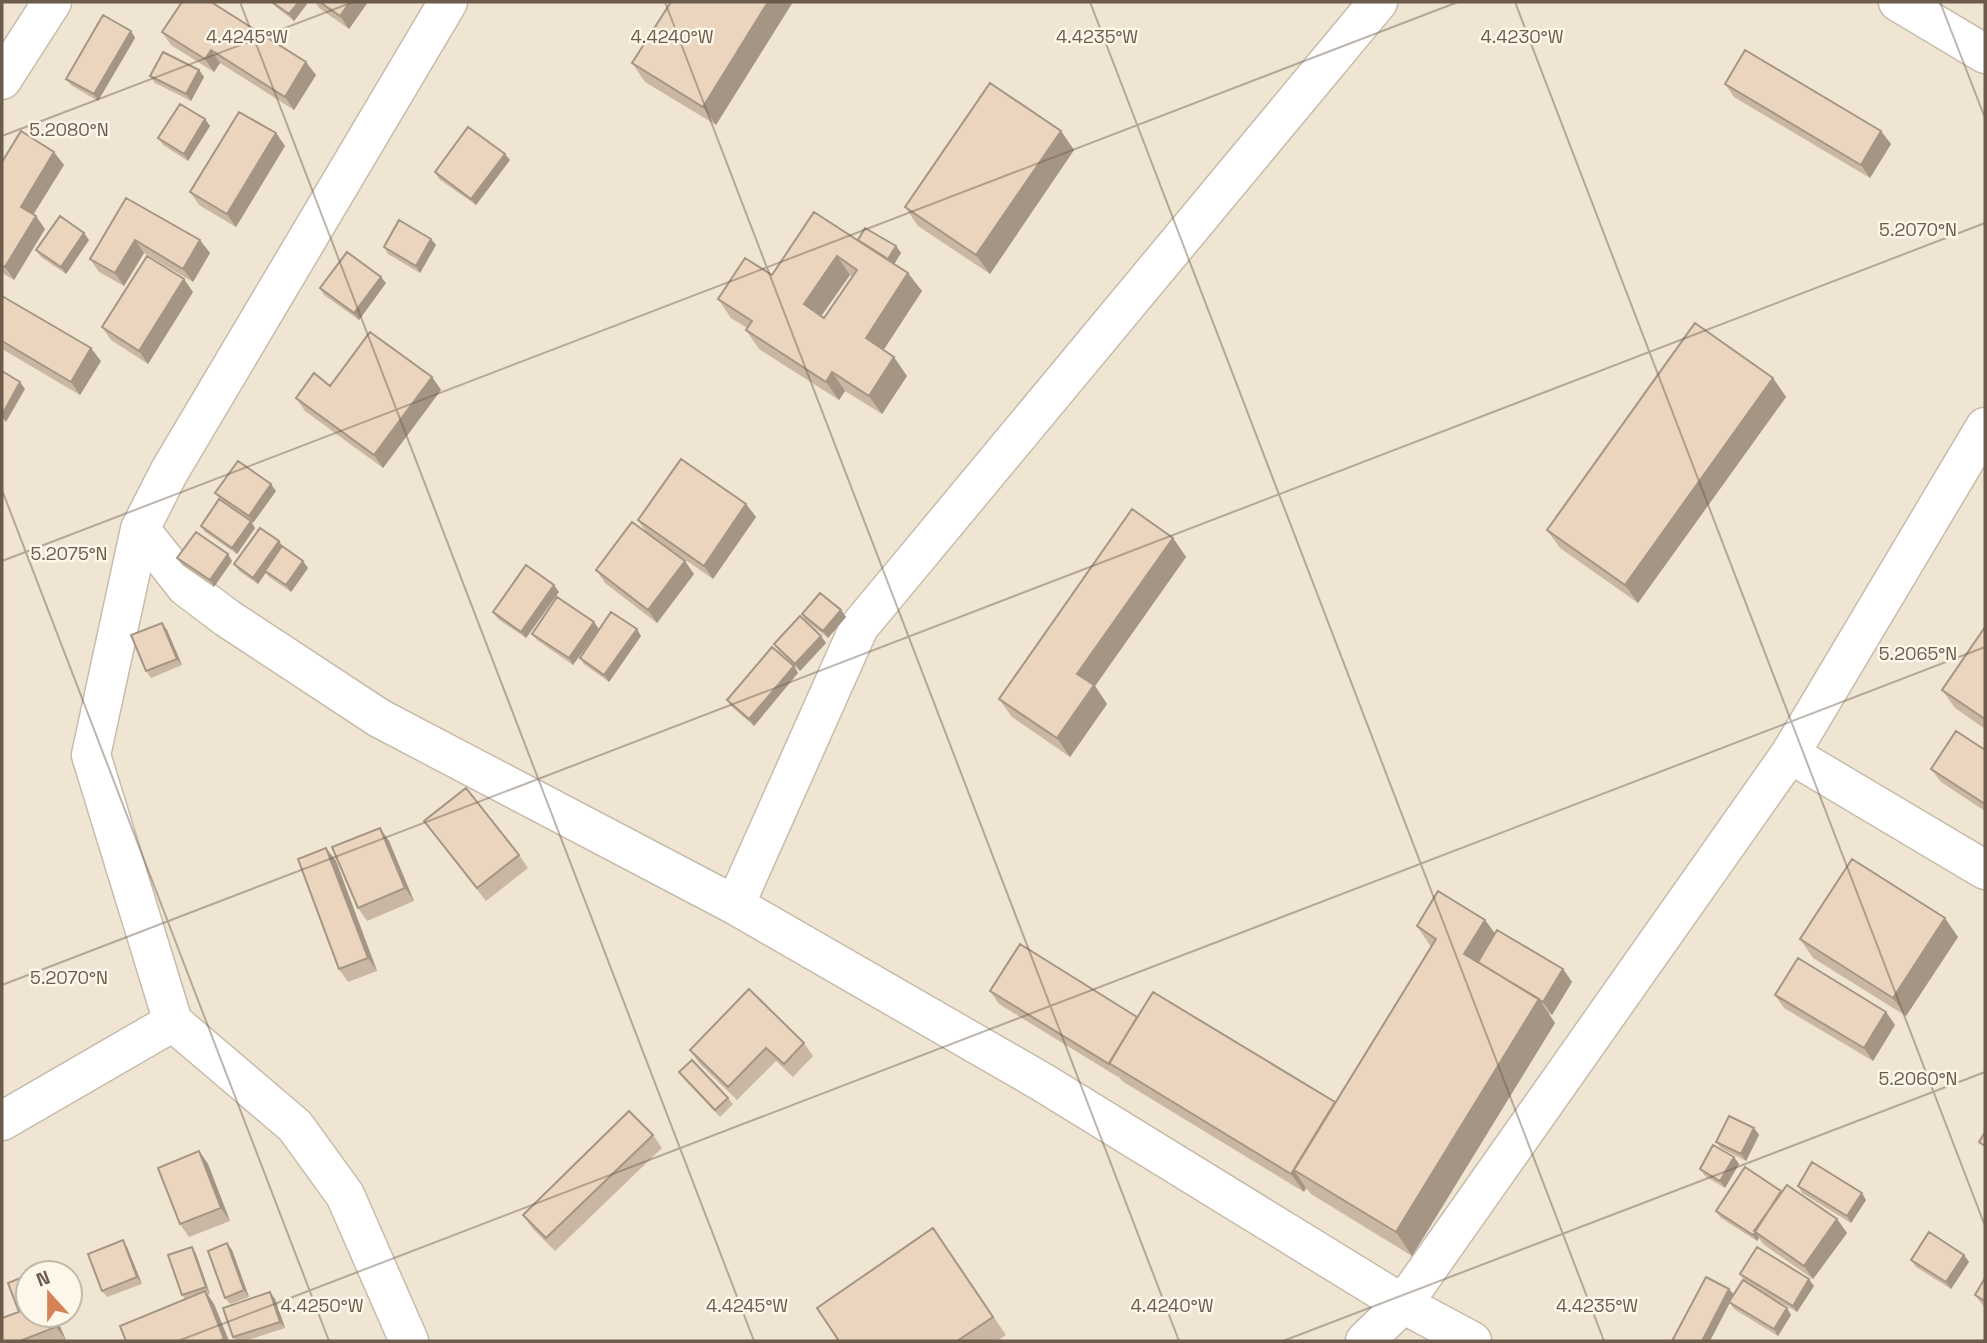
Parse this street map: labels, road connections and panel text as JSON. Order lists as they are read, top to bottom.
{
  "north": "top",
  "coordinates": [
    "4.4245°W",
    "4.4240°W",
    "4.4235°W",
    "4.4230°W",
    "5.2080°N",
    "5.2070°N",
    "5.2075°N",
    "5.2065°N",
    "5.2060°N",
    "4.4250°W"
  ]
}
